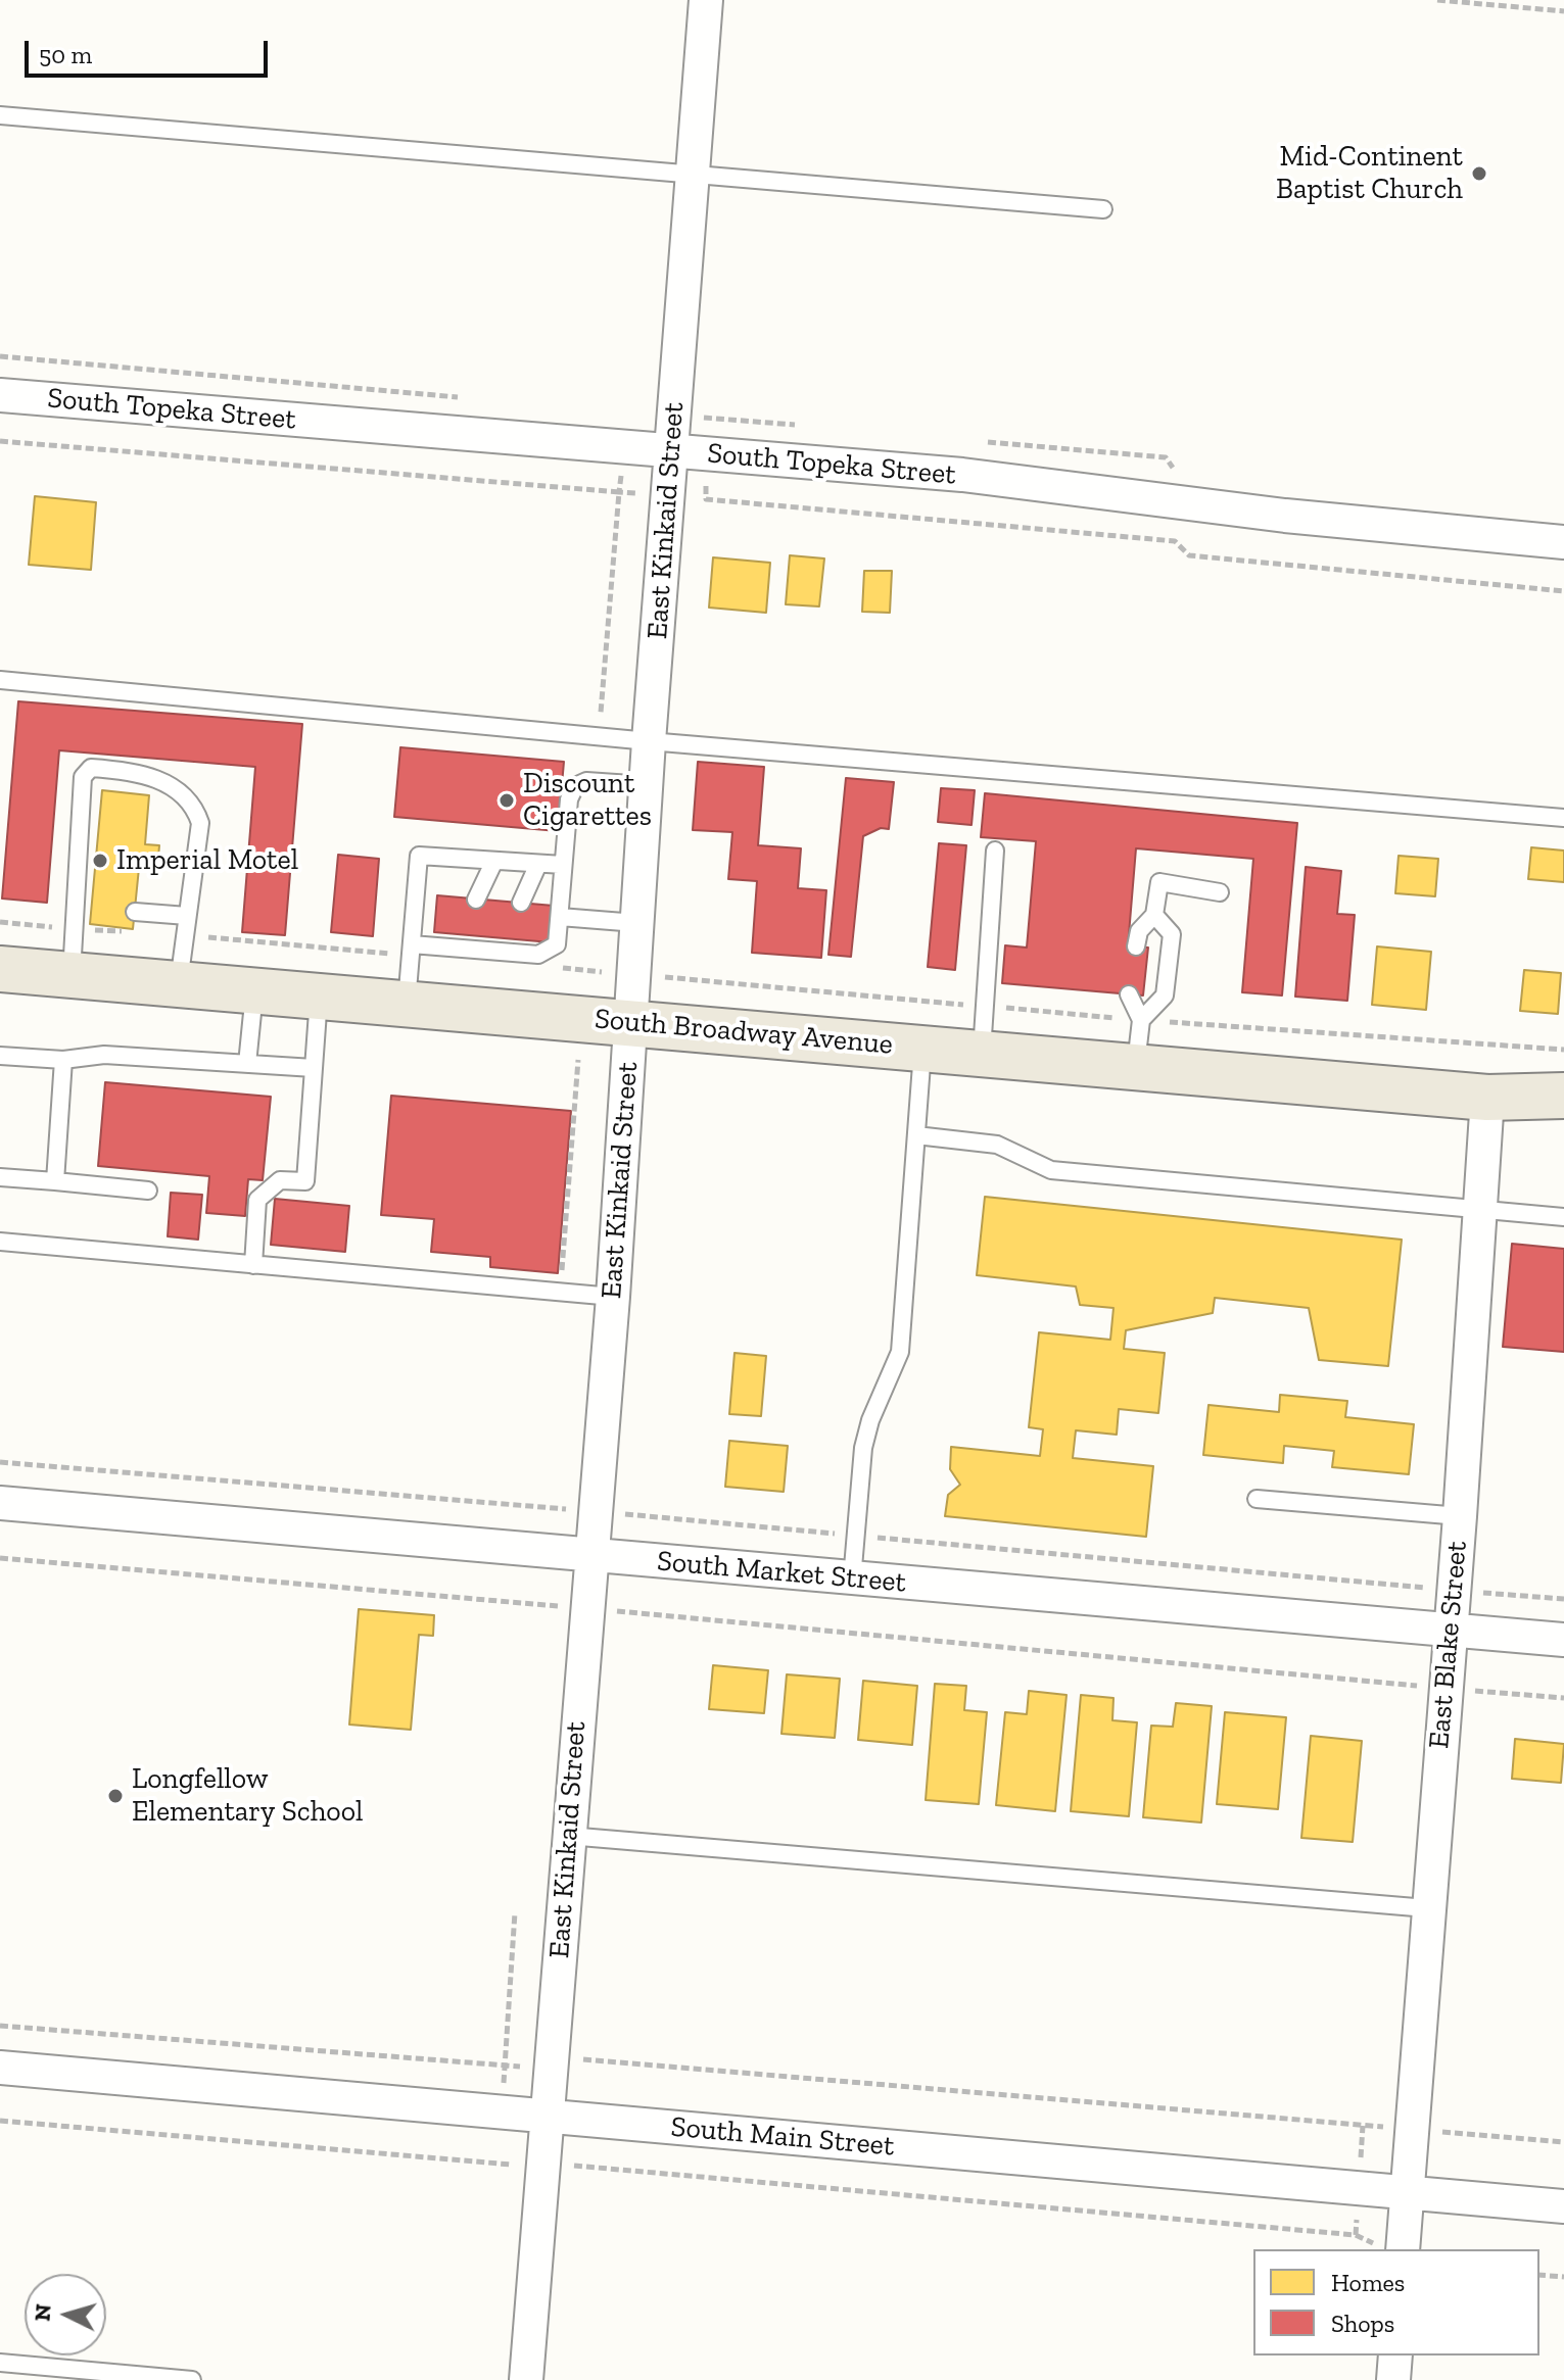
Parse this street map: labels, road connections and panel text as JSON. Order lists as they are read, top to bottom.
{
  "streets": {
    "main road": ["South Broadway Avenue"],
    "street": [
      "South Topeka Street",
      "East Kinkaid Street",
      "South Market Street",
      "East Blake Street",
      "South Main Street"
    ]
  },
  "crossings": [
    ["South Topeka Street", "East Kinkaid Street"],
    ["East Kinkaid Street", "South Broadway Avenue"],
    ["East Kinkaid Street", "South Market Street"],
    ["East Kinkaid Street", "South Main Street"],
    ["South Broadway Avenue", "East Blake Street"],
    ["South Market Street", "East Blake Street"],
    ["East Blake Street", "South Main Street"]
  ],
  "places": [
    "Mid-Continent Baptist Church",
    "Discount Cigarettes",
    "Imperial Motel",
    "Longfellow Elementary School"
  ],
  "legend": ["Homes", "Shops"],
  "scale_bar": "50 m",
  "north": "left"
}
